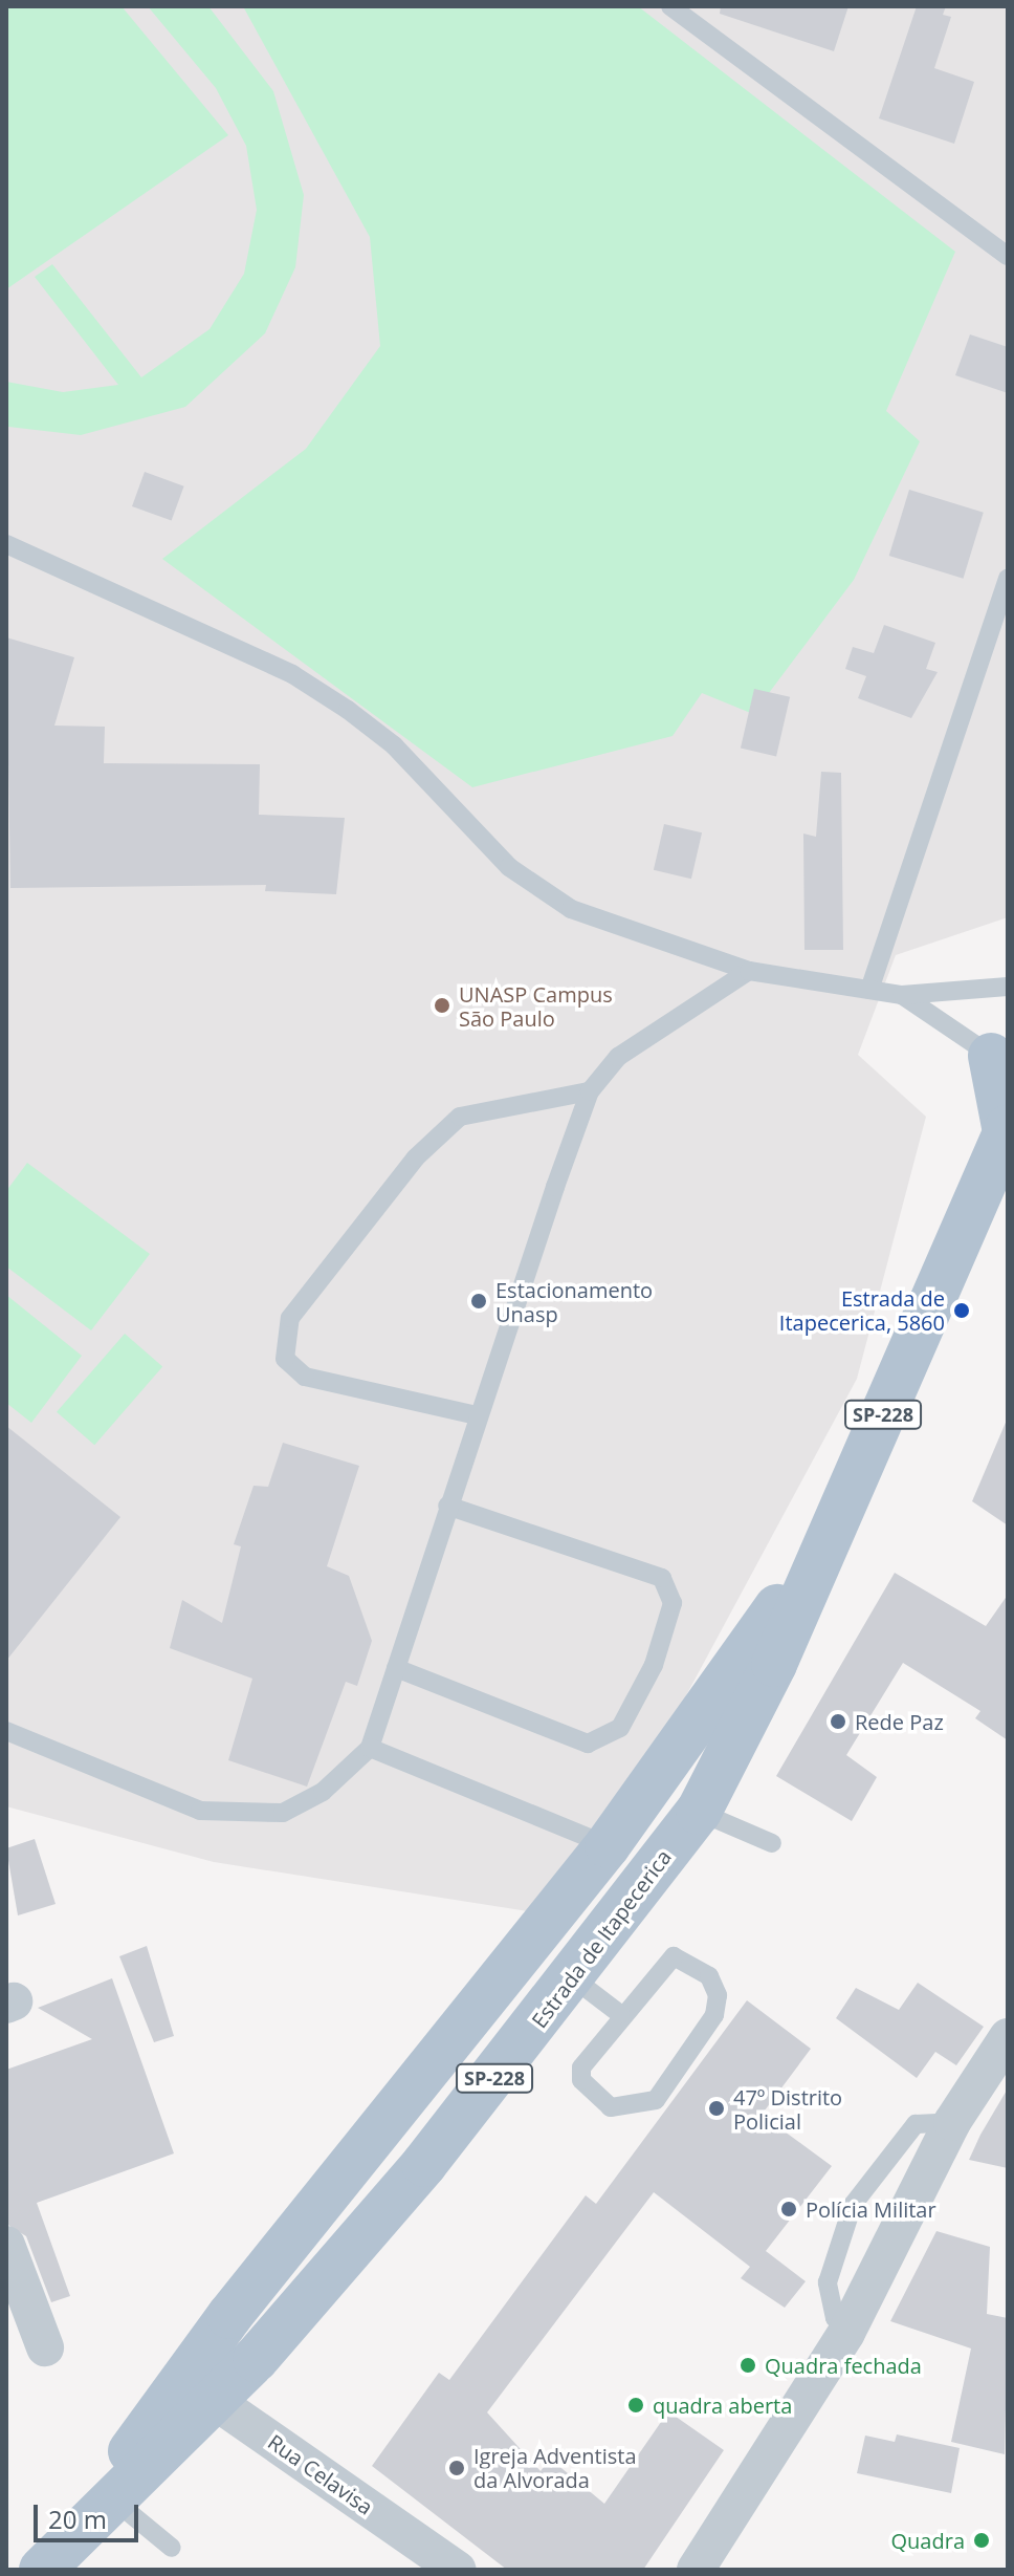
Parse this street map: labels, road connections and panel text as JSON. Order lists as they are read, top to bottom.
{
  "streets": {
    "main road": ["SP-228", "Estrada de Itapecerica"],
    "street": ["Rua Celavisa"]
  },
  "crossings": [
    ["Estrada de Itapecerica", "Rua Celavisa"]
  ],
  "places": [
    "UNASP Campus São Paulo",
    "Estacionamento Unasp",
    "Estrada de Itapecerica, 5860",
    "Rede Paz",
    "47º Distrito Policial",
    "Polícia Militar",
    "Quadra fechada",
    "quadra aberta",
    "Igreja Adventista da Alvorada",
    "Quadra"
  ],
  "scale_bar": "20 m"
}
